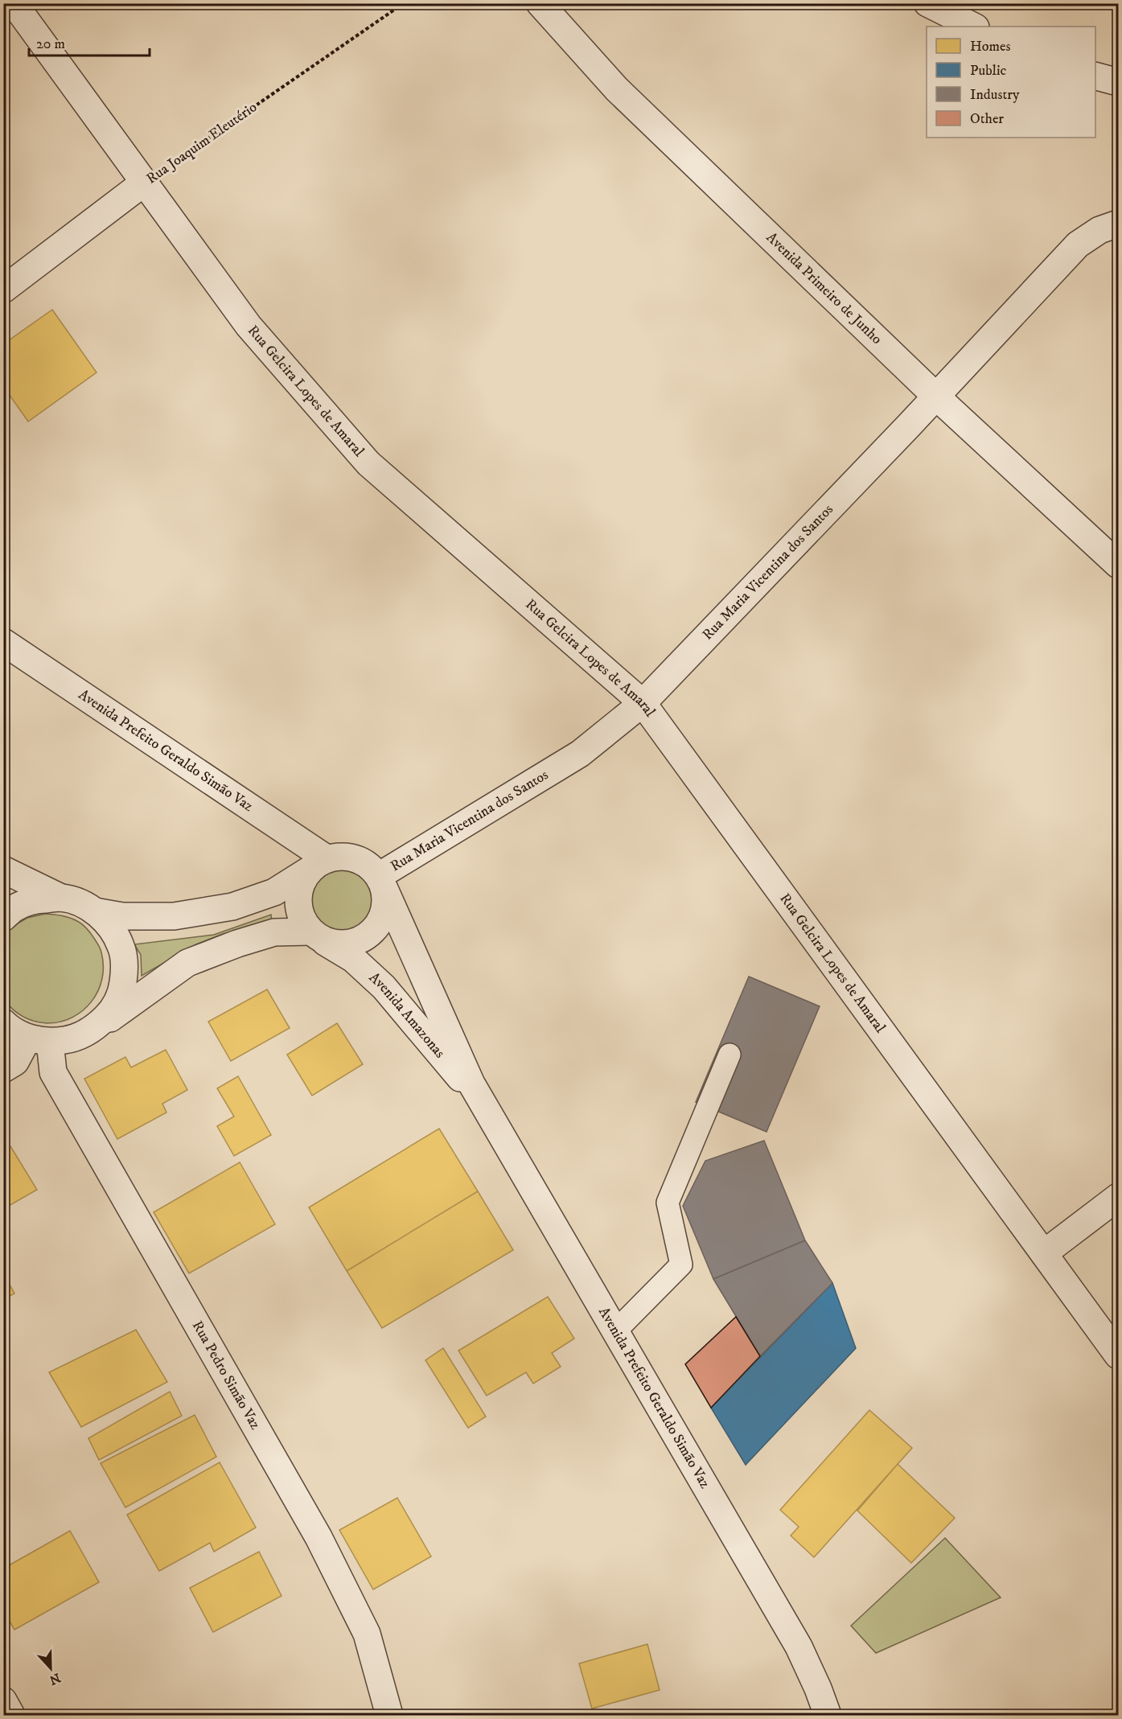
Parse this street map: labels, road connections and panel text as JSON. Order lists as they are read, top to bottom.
{
  "streets": {
    "street": [
      "Rua Joaquim Eleutério",
      "Avenida Primeiro de Junho",
      "Rua Gelcira Lopes de Amaral",
      "Rua Maria Vicentina dos Santos",
      "Avenida Prefeito Geraldo Simão Vaz",
      "Avenida Amazonas",
      "Rua Pedro Simão Vaz"
    ]
  },
  "crossings": [
    ["Rua Joaquim Eleutério", "Rua Gelcira Lopes de Amaral"],
    ["Avenida Primeiro de Junho", "Rua Maria Vicentina dos Santos"],
    ["Rua Gelcira Lopes de Amaral", "Rua Maria Vicentina dos Santos"],
    ["Rua Maria Vicentina dos Santos", "Avenida Prefeito Geraldo Simão Vaz"],
    ["Rua Maria Vicentina dos Santos", "Avenida Amazonas"],
    ["Avenida Prefeito Geraldo Simão Vaz", "Avenida Amazonas"]
  ],
  "legend": [
    "Homes",
    "Public",
    "Industry",
    "Other"
  ],
  "scale_bar": "20 m",
  "north": "bottom"
}
